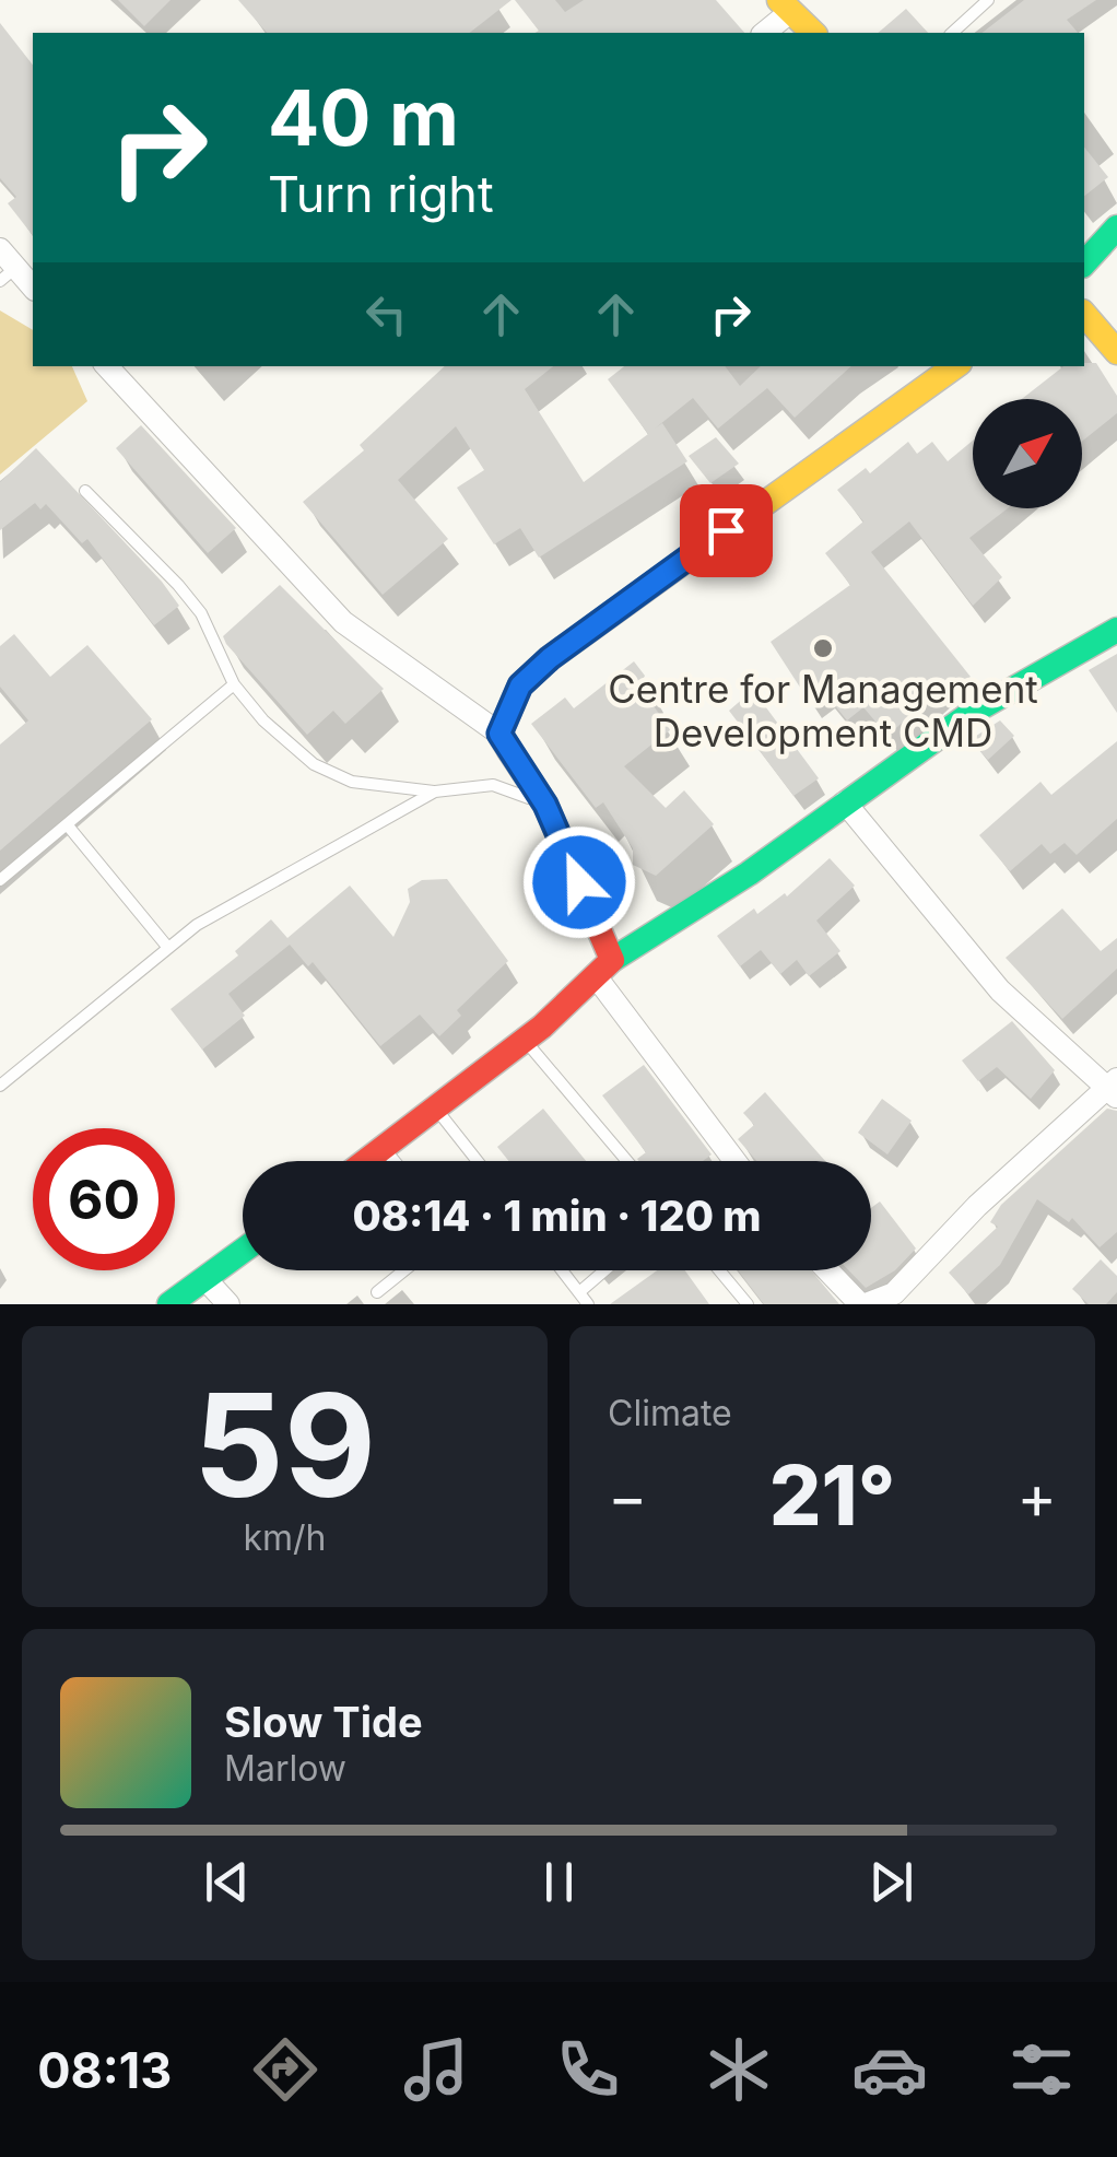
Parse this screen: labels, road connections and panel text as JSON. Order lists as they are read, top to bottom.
{
  "places": ["Centre for Management Development CMD"],
  "north": "top right",
  "page": {
    "turn": ["40 m", "Turn right"],
    "limit": "60",
    "trip": "08:14 · 1 min · 120 m",
    "tile": [
      ["59", "km/h"],
      "Climate"
    ],
    "heat": ["−", "21°", "+"],
    "song": ["Slow Tide", "Marlow"],
    "tabs": "08:13"
  }
}
